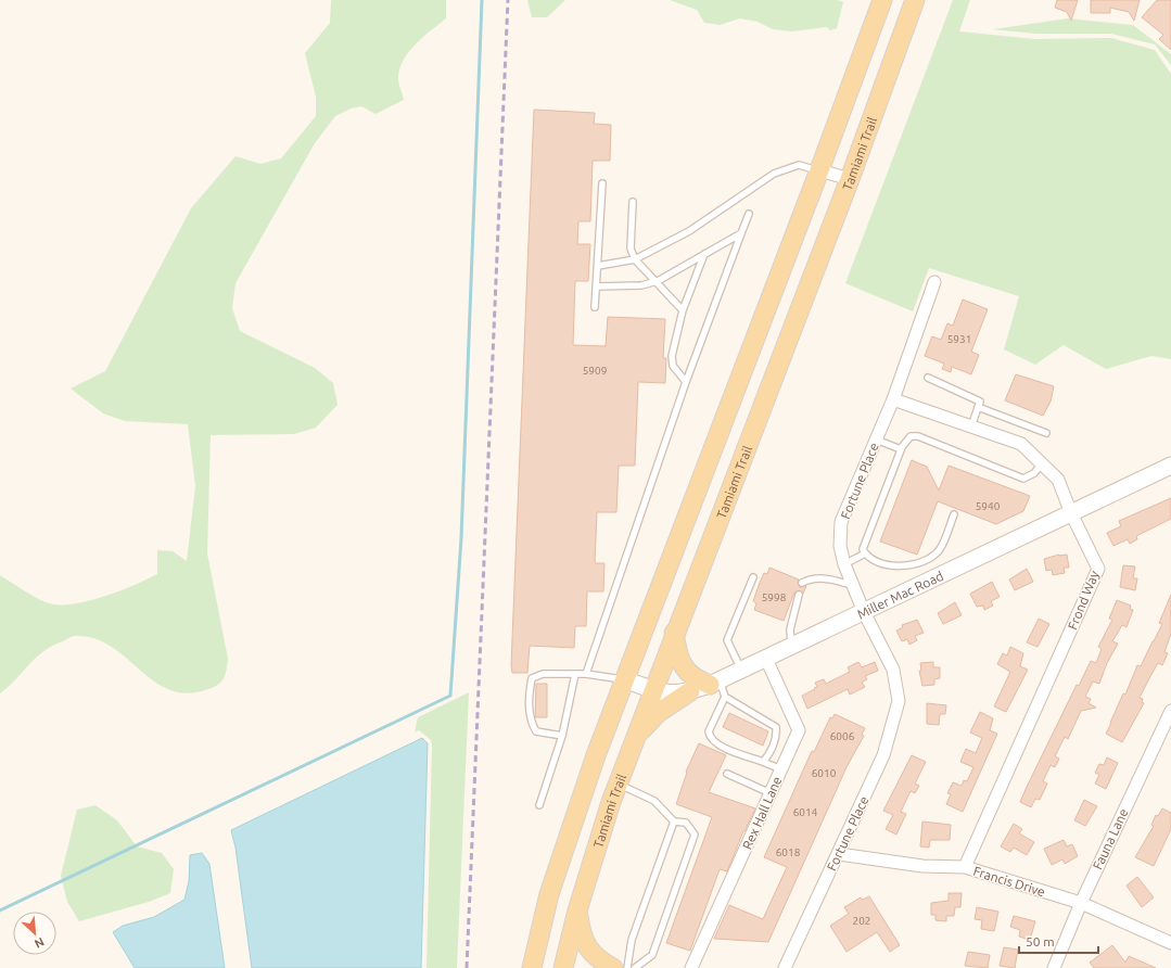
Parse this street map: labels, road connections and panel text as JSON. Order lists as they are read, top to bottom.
{
  "streets": {
    "main road": ["Tamiami Trail"],
    "street": [
      "Fortune Place",
      "Miller Mac Road",
      "Frond Way",
      "Rex Hall Lane",
      "Fauna Lane",
      "Francis Drive"
    ]
  },
  "crossings": [
    ["Tamiami Trail", "Miller Mac Road"],
    ["Fortune Place", "Miller Mac Road"],
    ["Fortune Place", "Frond Way"],
    ["Fortune Place", "Francis Drive"],
    ["Miller Mac Road", "Frond Way"],
    ["Miller Mac Road", "Rex Hall Lane"],
    ["Frond Way", "Francis Drive"],
    ["Fauna Lane", "Francis Drive"]
  ],
  "house_numbers": [
    "5931",
    "5909",
    "5940",
    "5998",
    "6006",
    "6010",
    "6014",
    "6018",
    "202"
  ],
  "scale_bar": "50 m",
  "north": "bottom right"
}
